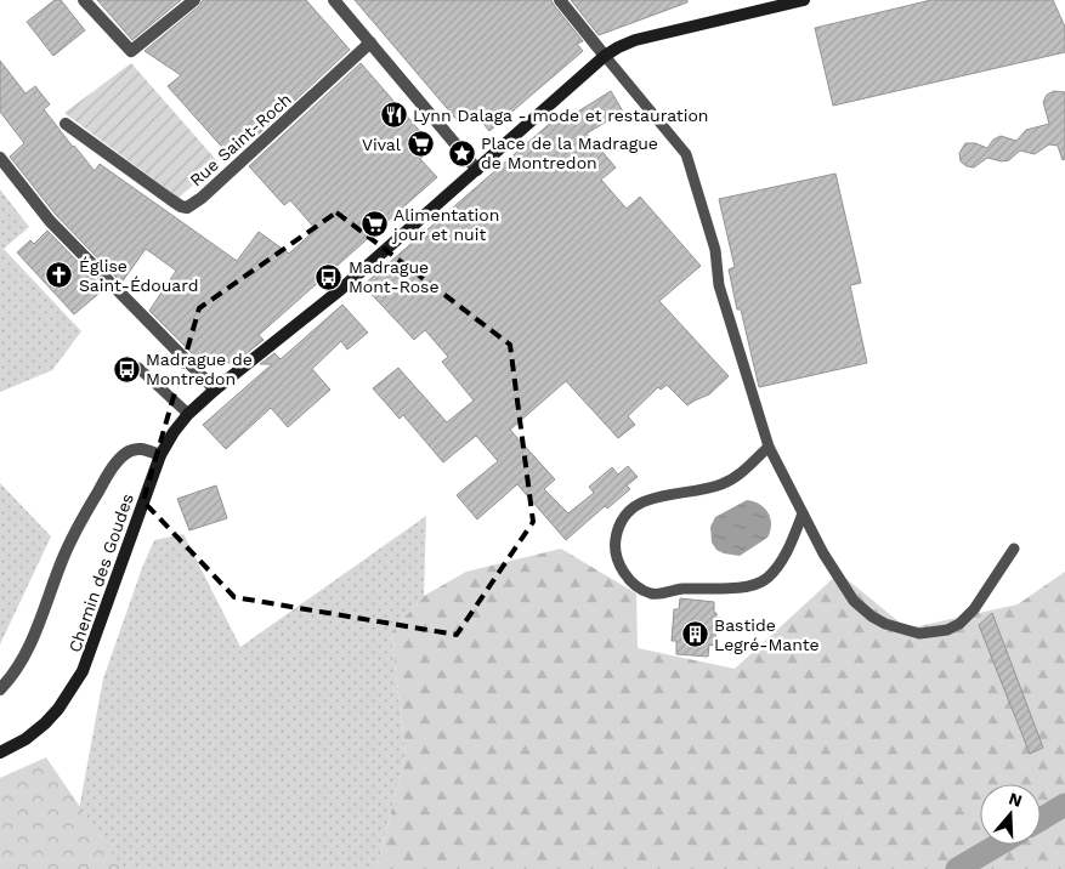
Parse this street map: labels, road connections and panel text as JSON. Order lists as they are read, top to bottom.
{
  "streets": {
    "street": ["Rue Saint-Roch", "Chemin des Goudes"]
  },
  "places": {
    "restaurant": ["Lynn Dalaga - mode et restauration"],
    "supermarket": ["Vival", "Alimentation jour et nuit"],
    "place": ["Place de la Madrague de Montredon"],
    "church": ["Église Saint-Édouard"],
    "bus stop": ["Madrague Mont-Rose", "Madrague de Montredon"],
    "building": ["Bastide Legré-Mante"]
  },
  "north": "top"
}
